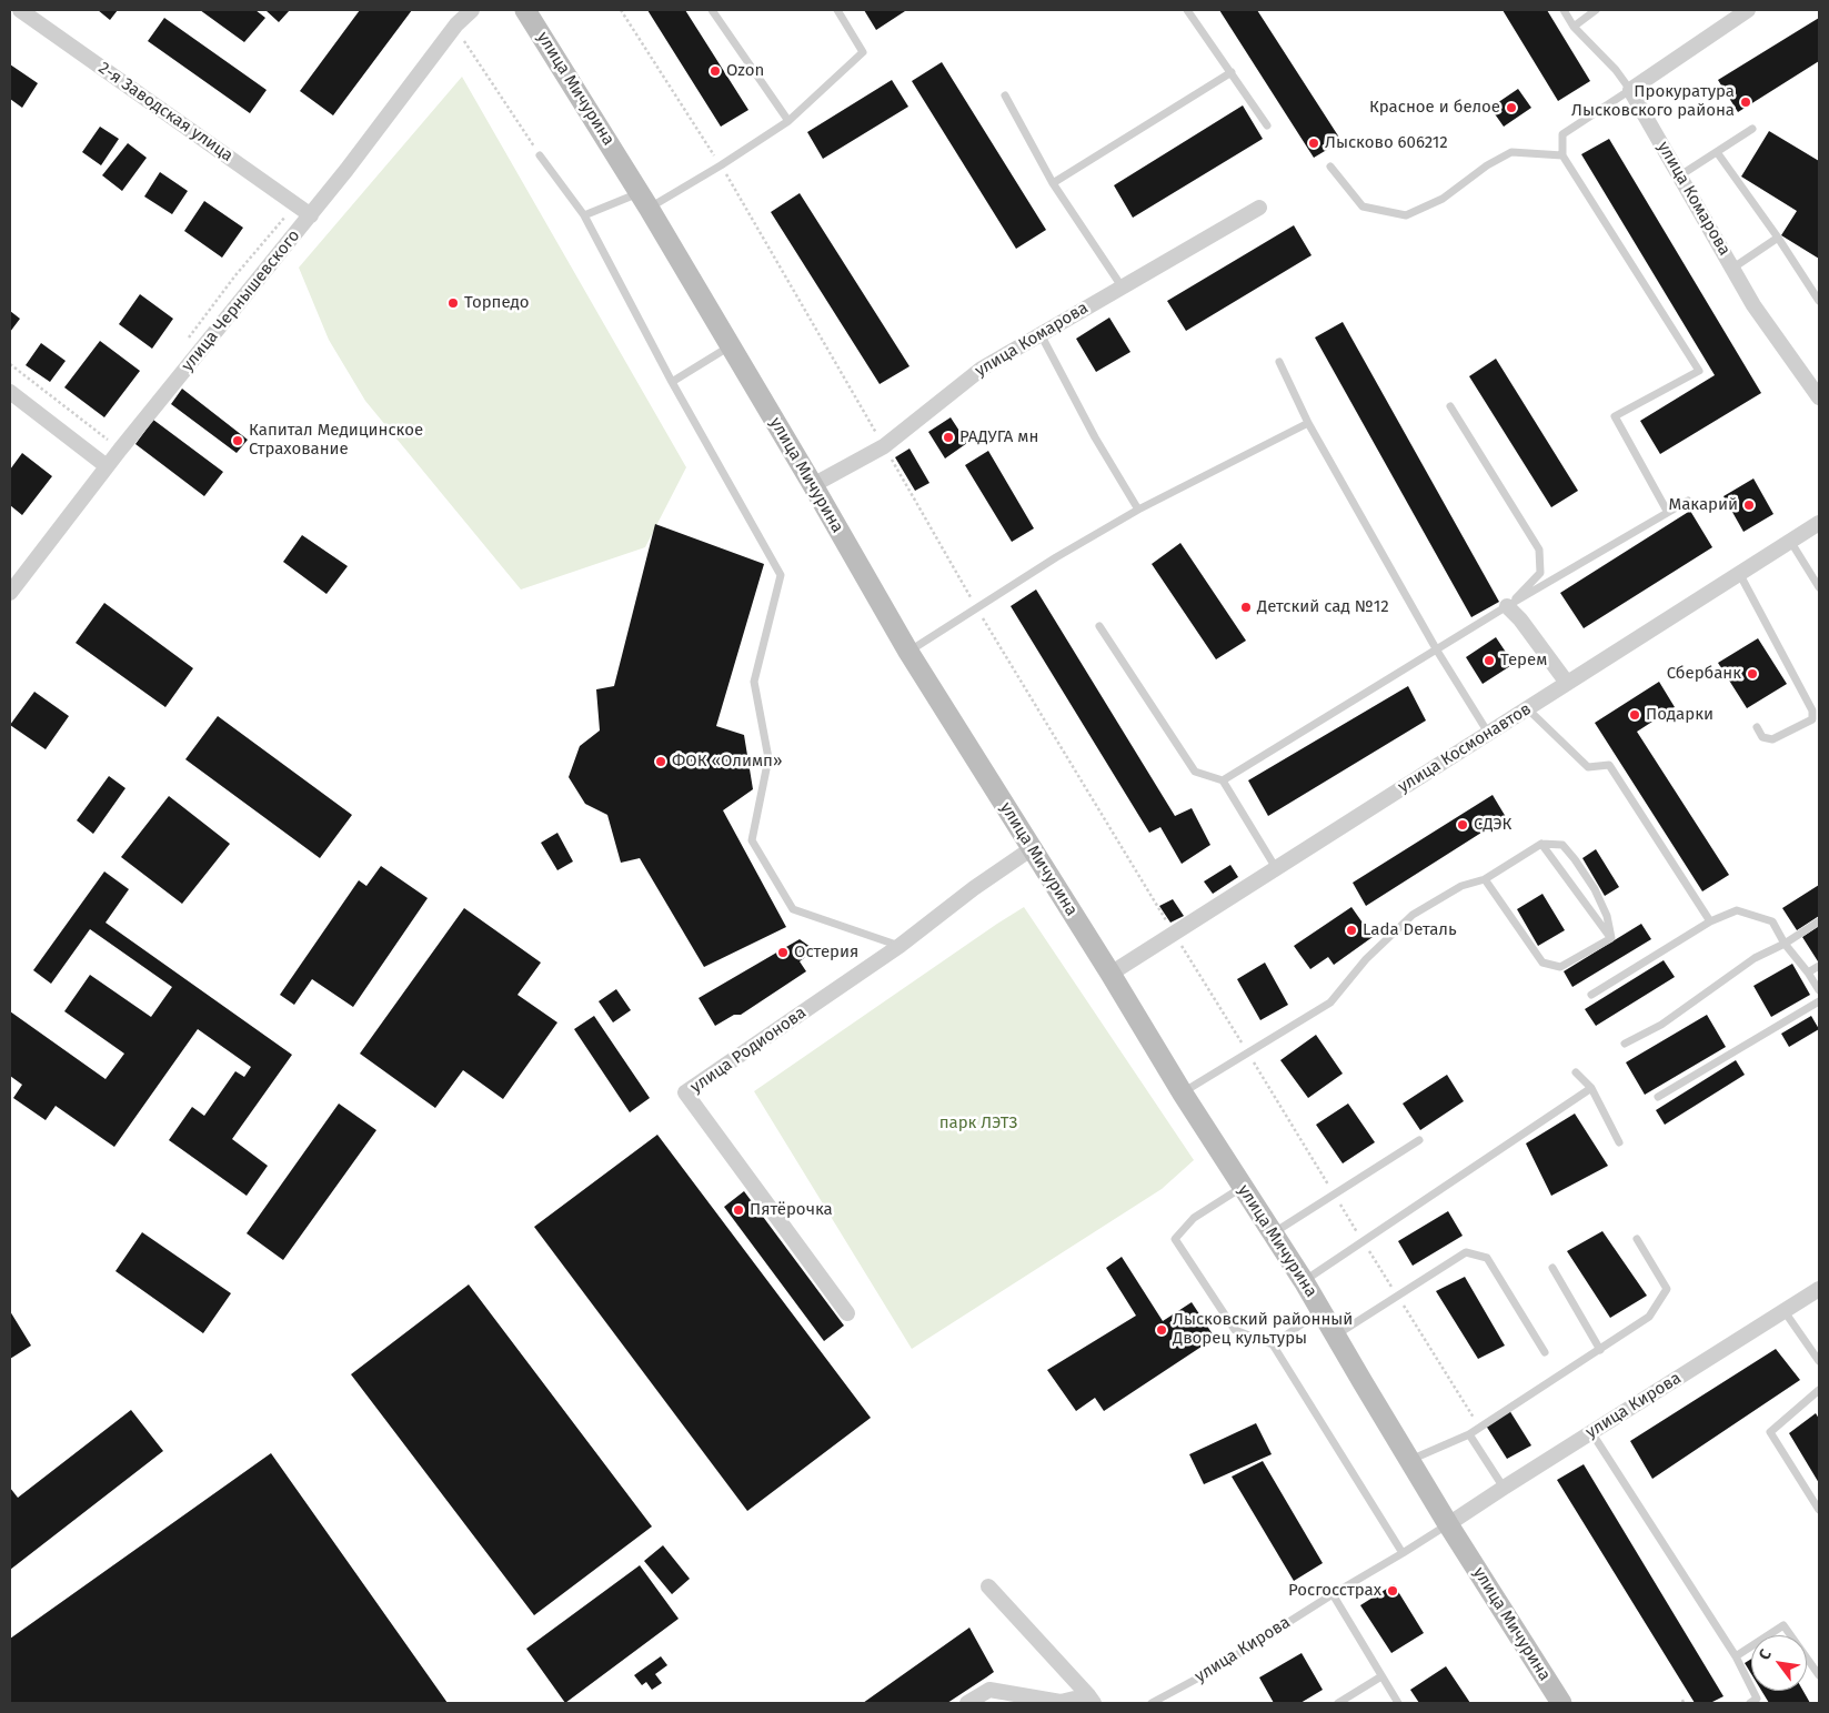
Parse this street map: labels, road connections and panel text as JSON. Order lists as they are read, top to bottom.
{
  "streets": {
    "main road": ["улица Мичурина"],
    "street": [
      "2-я Заводская улица",
      "улица Комарова",
      "улица Чернышевского",
      "улица Космонавтов",
      "улица Родионова",
      "улица Кирова"
    ]
  },
  "crossings": [
    ["улица Мичурина", "улица Комарова"],
    ["улица Мичурина", "улица Космонавтов"],
    ["улица Мичурина", "улица Родионова"],
    ["улица Мичурина", "улица Кирова"],
    ["2-я Заводская улица", "улица Чернышевского"]
  ],
  "parks": ["парк ЛЭТЗ"],
  "places": [
    "Ozon",
    "Прокуратура Лысковского района",
    "Красное и белое",
    "Лысково 606212",
    "Торпедо",
    "РАДУГА мн",
    "Капитал Медицинское Страхование",
    "Макарий",
    "Детский сад №12",
    "Терем",
    "Сбербанк",
    "Подарки",
    "ФОК «Олимп»",
    "СДЭК",
    "Lada Dеталь",
    "Остерия",
    "Пятёрочка",
    "Лысковский районный Дворец культуры",
    "Росгосстрах"
  ],
  "north": "top left"
}
